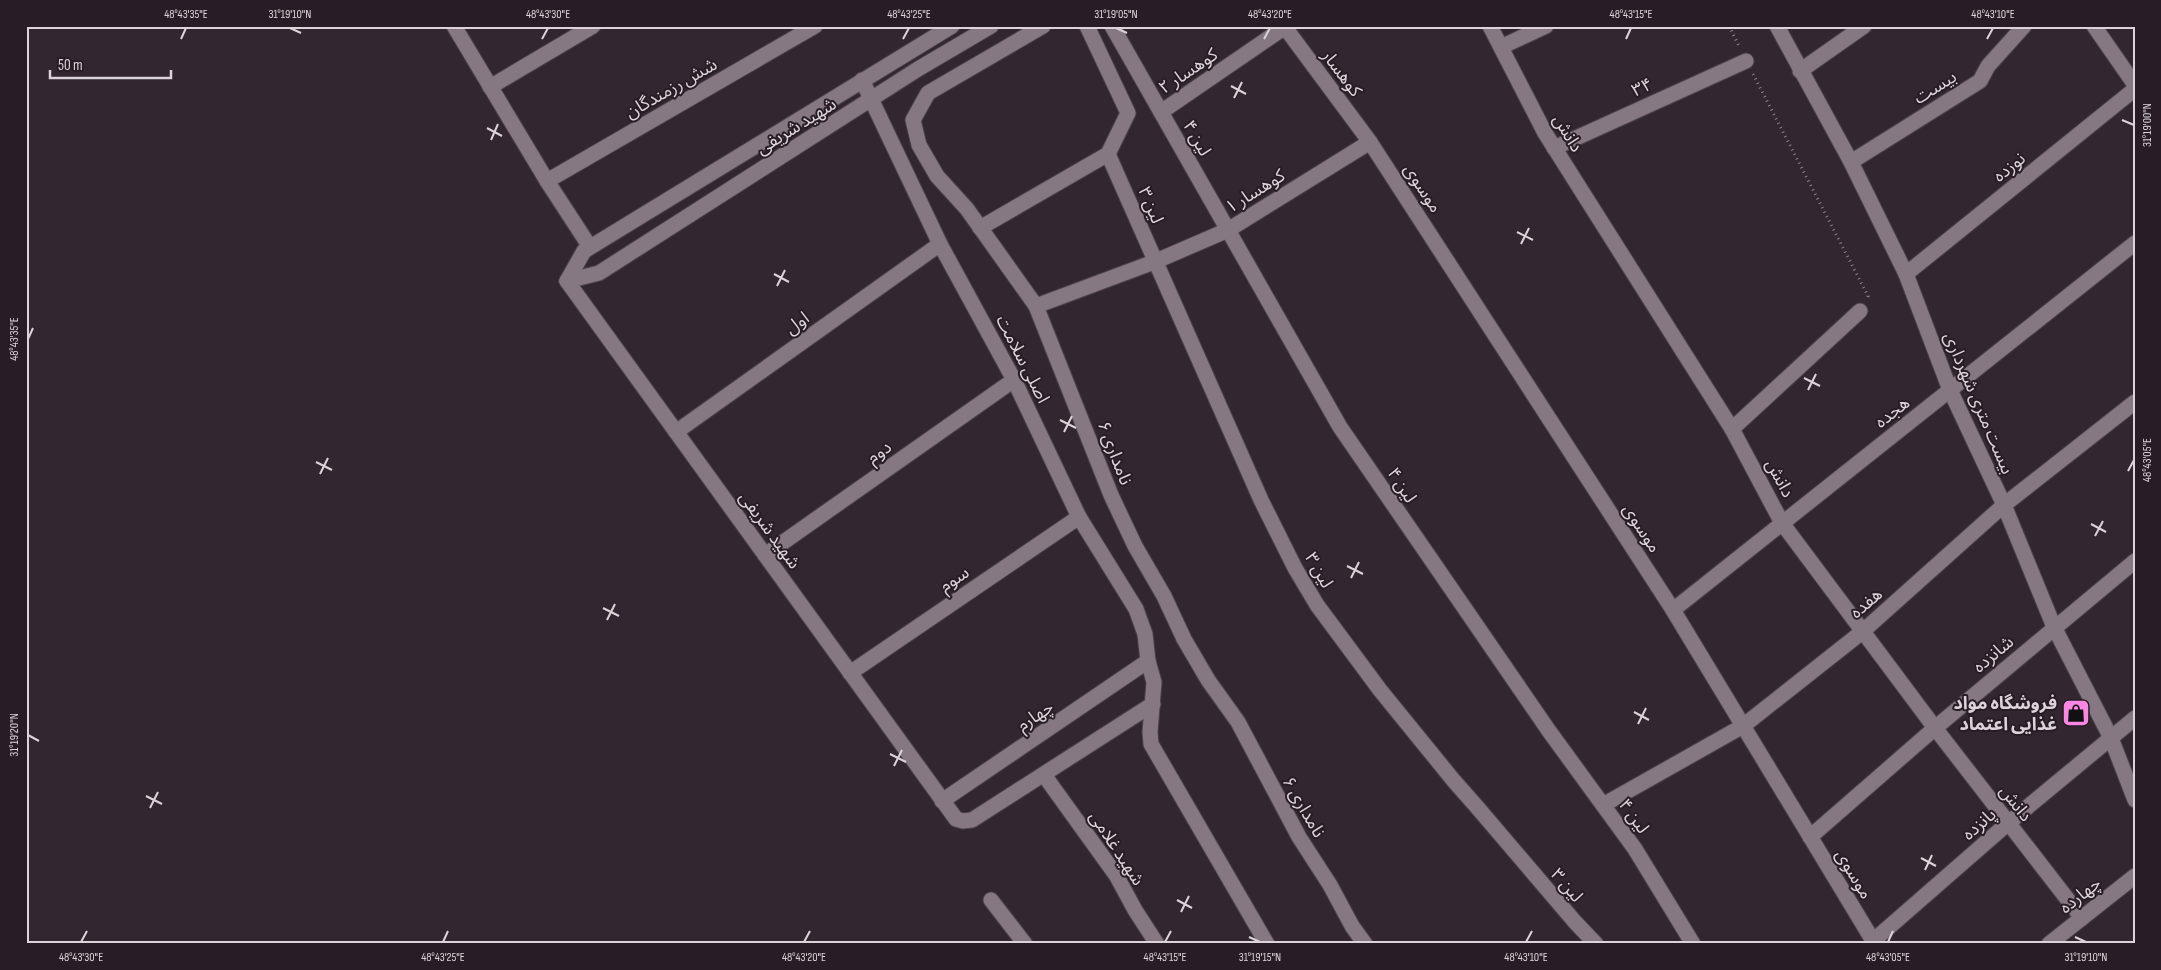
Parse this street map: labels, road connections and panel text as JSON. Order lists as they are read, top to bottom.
{
  "streets": {
    "street": [
      "کوهسار ۲",
      "کوهسار",
      "۳۴",
      "بیست",
      "شش رزمندگان",
      "شهید شریفی",
      "دانش",
      "لین ۴",
      "نوزده",
      "موسوی",
      "کوهسار ۱",
      "لین ۳",
      "اول",
      "اصلی سلامت",
      "بیست متری شهرداری",
      "هجده",
      "دوم",
      "نامداری ۶",
      "سوم",
      "هفده",
      "شانزده",
      "چهارم",
      "پانزده",
      "شهید غلامی",
      "چهارده"
    ]
  },
  "crossings": [
    ["کوهسار ۲", "کوهسار"],
    ["کوهسار ۲", "لین ۴"],
    ["کوهسار", "موسوی"],
    ["کوهسار", "کوهسار ۱"],
    ["۳۴", "دانش"],
    ["بیست", "بیست متری شهرداری"],
    ["شهید شریفی", "اول"],
    ["شهید شریفی", "اصلی سلامت"],
    ["شهید شریفی", "دوم"],
    ["شهید شریفی", "سوم"],
    ["شهید شریفی", "چهارم"],
    ["شهید شریفی", "شهید غلامی"],
    ["دانش", "هجده"],
    ["دانش", "هفده"],
    ["دانش", "شانزده"],
    ["دانش", "پانزده"],
    ["دانش", "چهارده"],
    ["لین ۴", "کوهسار ۱"],
    ["لین ۴", "هفده"],
    ["نوزده", "بیست متری شهرداری"],
    ["موسوی", "کوهسار ۱"],
    ["موسوی", "هجده"],
    ["موسوی", "هفده"],
    ["موسوی", "شانزده"],
    ["موسوی", "پانزده"],
    ["کوهسار ۱", "لین ۳"],
    ["کوهسار ۱", "نامداری ۶"],
    ["اول", "اصلی سلامت"],
    ["اصلی سلامت", "دوم"],
    ["اصلی سلامت", "سوم"],
    ["اصلی سلامت", "چهارم"],
    ["بیست متری شهرداری", "هجده"],
    ["بیست متری شهرداری", "هفده"],
    ["بیست متری شهرداری", "شانزده"],
    ["بیست متری شهرداری", "پانزده"]
  ],
  "places": {
    "shop": ["فروشگاه مواد غذایی اعتماد"]
  },
  "scale_bar": "50 m",
  "coordinates": [
    "48°43'35\"E",
    "31°19'10\"N",
    "48°43'30\"E",
    "48°43'25\"E",
    "31°19'05\"N",
    "48°43'20\"E",
    "48°43'15\"E",
    "48°43'10\"E",
    "31°19'00\"N",
    "48°43'05\"E",
    "31°19'20\"N",
    "31°19'15\"N"
  ]
}
